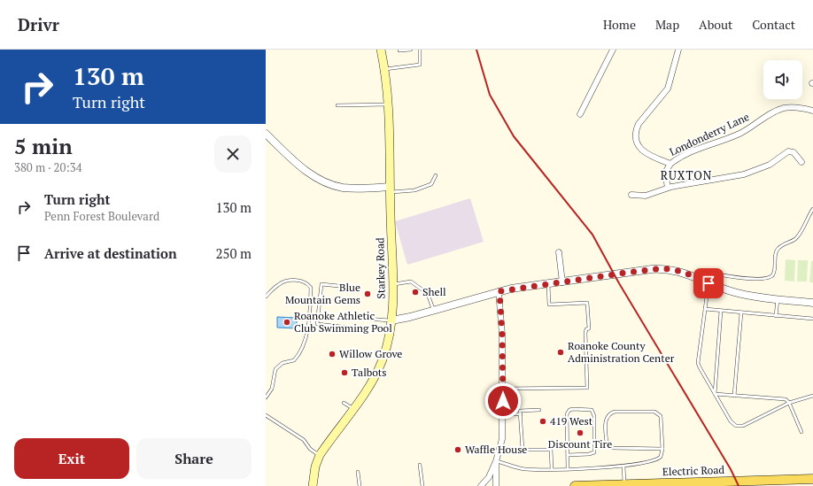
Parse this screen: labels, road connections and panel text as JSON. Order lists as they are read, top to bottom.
{
  "streets": {
    "main road": ["Starkey Road", "Electric Road"],
    "street": ["Londonderry Lane"]
  },
  "districts": ["RUXTON"],
  "places": [
    "Shell",
    "Blue Mountain Gems",
    "Roanoke Athletic Club Swimming Pool",
    "Roanoke County Administration Center",
    "Willow Grove",
    "Talbots",
    "419 West",
    "Discount Tire",
    "Waffle House"
  ],
  "page": {
    "header": "Drivr",
    "nav": [
      "Home",
      "Map",
      "About",
      "Contact"
    ],
    "turn": ["130 m", "Turn right"],
    "heading": ["5 min", "380 m · 20:34"],
    "list": [
      {
        "name": "Turn right",
        "note": "Penn Forest Boulevard",
        "value": "130 m"
      },
      {
        "name": "Arrive at destination",
        "value": "250 m"
      }
    ],
    "buttons": ["Exit", "Share"]
  }
}
